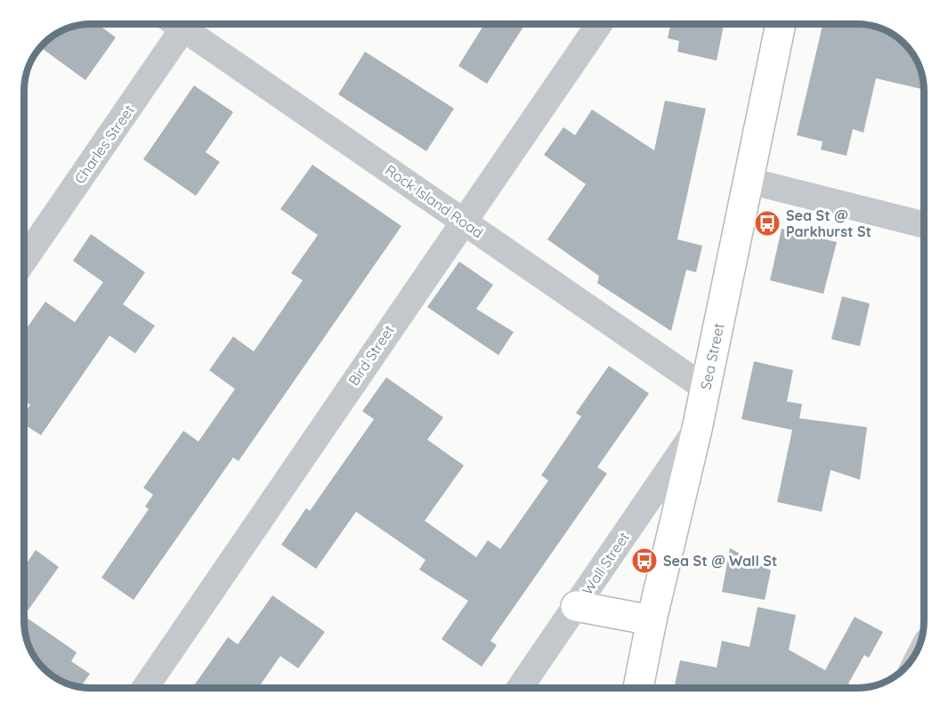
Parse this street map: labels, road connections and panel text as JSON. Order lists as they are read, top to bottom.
{
  "streets": {
    "street": [
      "Charles Street",
      "Rock Island Road",
      "Bird Street",
      "Sea Street",
      "Wall Street"
    ]
  },
  "crossings": [
    ["Rock Island Road", "Bird Street"],
    ["Rock Island Road", "Sea Street"],
    ["Sea Street", "Wall Street"]
  ],
  "places": {
    "bus stop": ["Sea St @ Parkhurst St", "Sea St @ Wall St"]
  }
}
